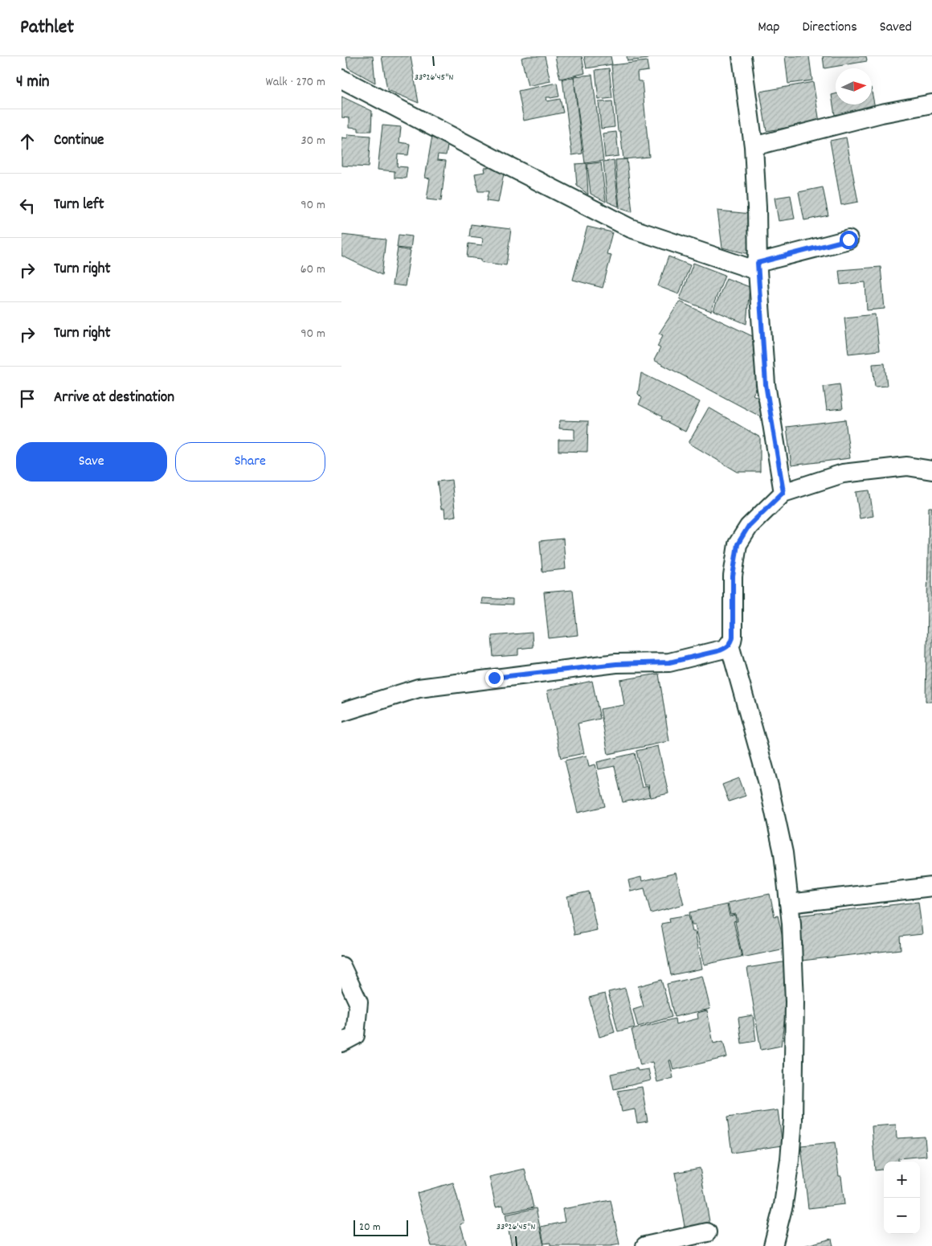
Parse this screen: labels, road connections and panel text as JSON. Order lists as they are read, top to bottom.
{
  "scale_bar": "20 m",
  "north": "right",
  "page": {
    "header": "Pathlet",
    "nav": ["Map", "Directions", "Saved"],
    "heading": ["4 min", "Walk · 270 m"],
    "list": [
      ["Continue", "30 m"],
      ["Turn left", "90 m"],
      ["Turn right", "60 m"],
      ["Turn right", "90 m"],
      "Arrive at destination"
    ],
    "buttons": ["Save", "Share"],
    "map_buttons": ["+", "−"],
    "scale": "20 m"
  },
  "coordinates": ["33°26'45\"N"]
}
